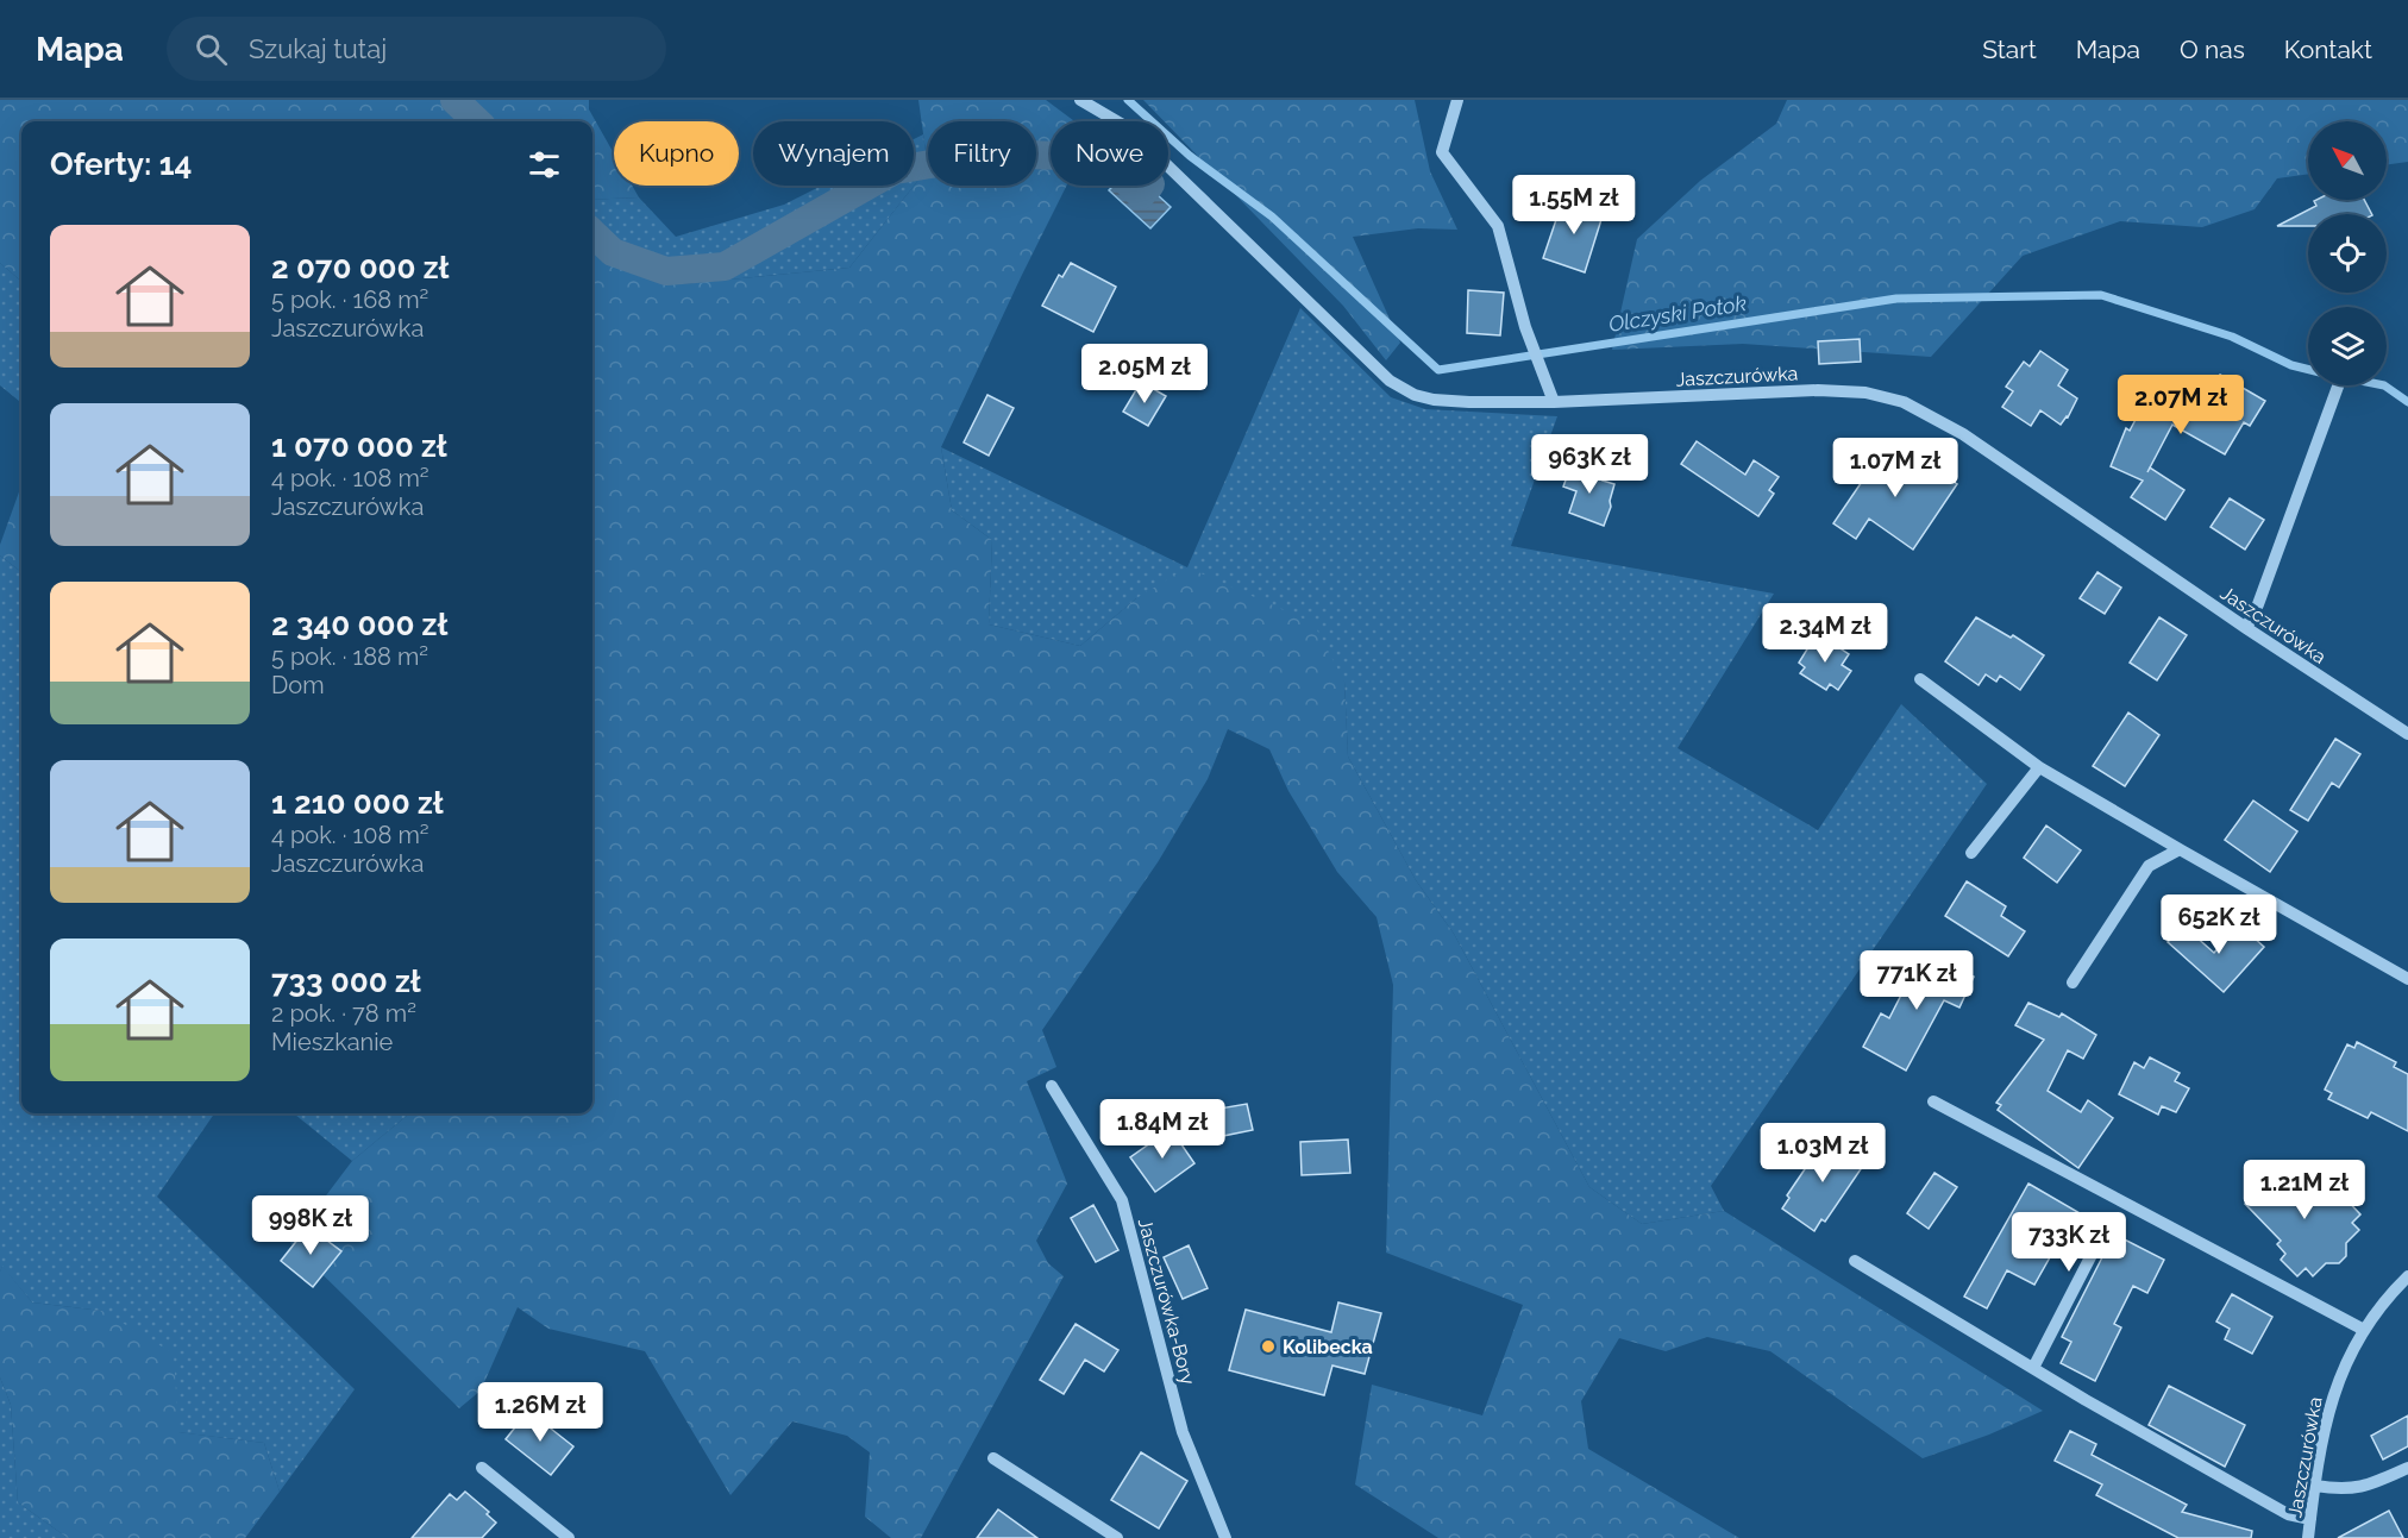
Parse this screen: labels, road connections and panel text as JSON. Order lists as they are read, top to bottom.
{
  "streets": {
    "street": ["Jaszczurówka", "Jaszczurówka-Bory"]
  },
  "water": ["Olczyski Potok"],
  "places": ["Kolibecka"],
  "north": "top left",
  "page": {
    "header": "Mapa",
    "search": "Szukaj tutaj",
    "nav": [
      "Start",
      "Mapa",
      "O nas",
      "Kontakt"
    ],
    "chip": [
      "Kupno",
      "Wynajem",
      "Filtry",
      "Nowe"
    ],
    "heading": "Oferty: 14",
    "price": [
      "1.55M zł",
      "2.05M zł",
      "2.07M zł",
      "963K zł",
      "1.07M zł",
      "2.34M zł",
      "652K zł",
      "771K zł",
      "1.84M zł",
      "1.03M zł",
      "1.21M zł",
      "998K zł",
      "733K zł",
      "1.26M zł"
    ],
    "list": [
      {
        "name": "2 070 000 zł",
        "note": "5 pok. · 168 m² · Jaszczurówka"
      },
      {
        "name": "1 070 000 zł",
        "note": "4 pok. · 108 m² · Jaszczurówka"
      },
      {
        "name": "2 340 000 zł",
        "note": "5 pok. · 188 m² · Dom"
      },
      {
        "name": "1 210 000 zł",
        "note": "4 pok. · 108 m² · Jaszczurówka"
      },
      {
        "name": "733 000 zł",
        "note": "2 pok. · 78 m² · Mieszkanie"
      }
    ]
  }
}
